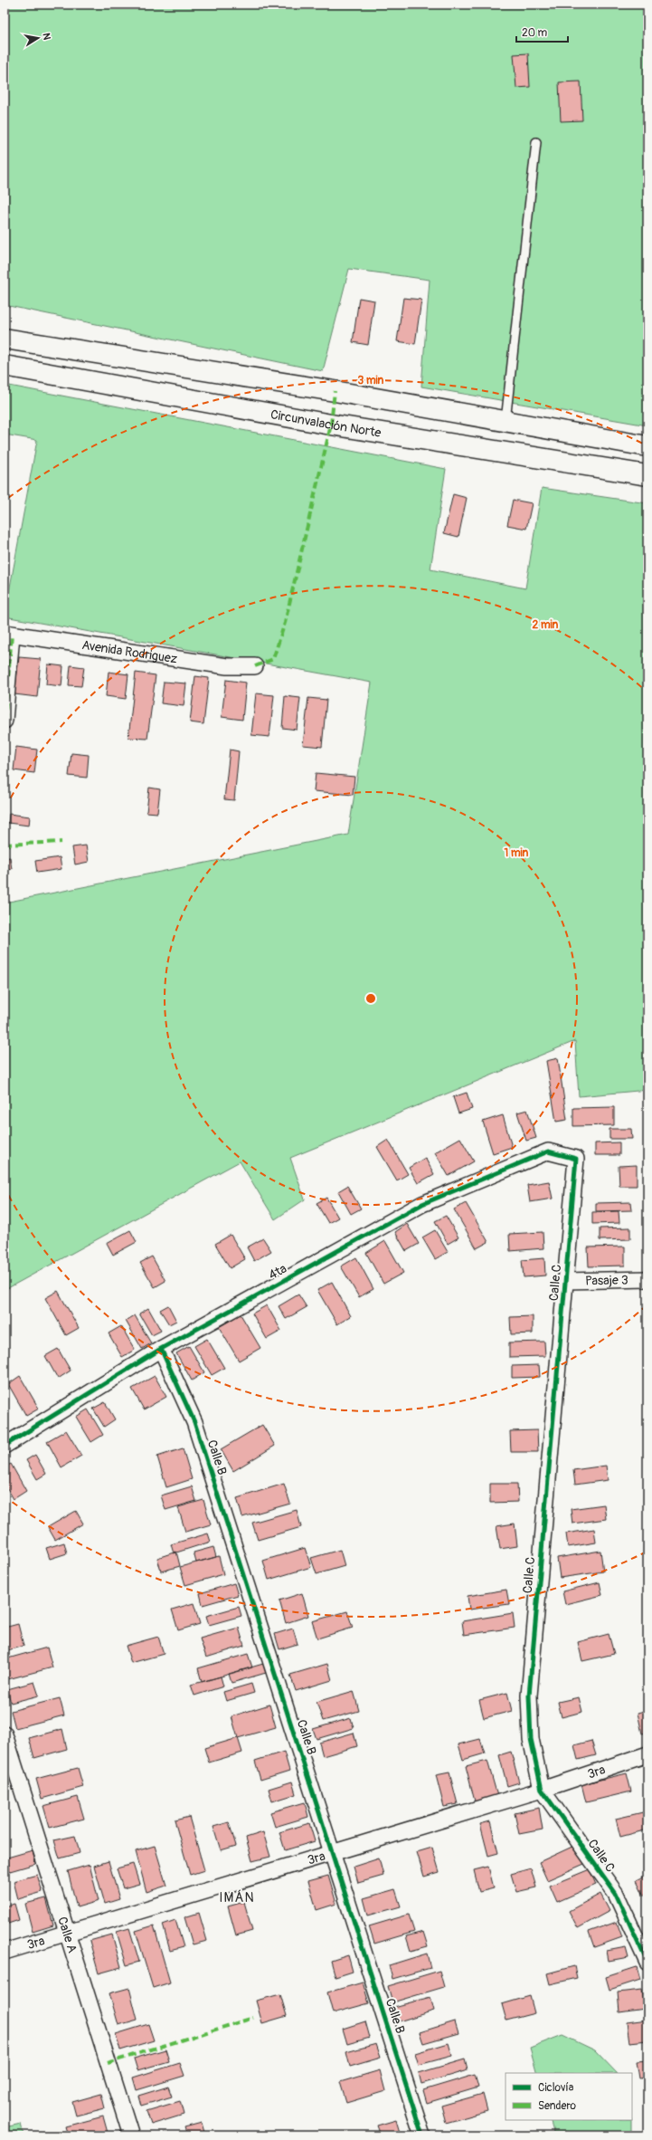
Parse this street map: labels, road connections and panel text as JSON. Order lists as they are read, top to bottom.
{
  "streets": {
    "highway": ["Circunvalación Norte"],
    "street": [
      "Avenida Rodriguez",
      "4ta",
      "Pasaje 3",
      "Calle C",
      "Calle B",
      "3ra",
      "Calle A"
    ]
  },
  "crossings": [
    ["4ta", "Calle C"],
    ["4ta", "Calle B"],
    ["Pasaje 3", "Calle C"],
    ["Calle C", "3ra"],
    ["Calle B", "3ra"],
    ["3ra", "Calle A"]
  ],
  "districts": ["IMÁN"],
  "legend": ["Ciclovía", "Sendero"],
  "scale_bar": "20 m",
  "north": "right",
  "rings": ["3 min", "2 min", "1 min"]
}
